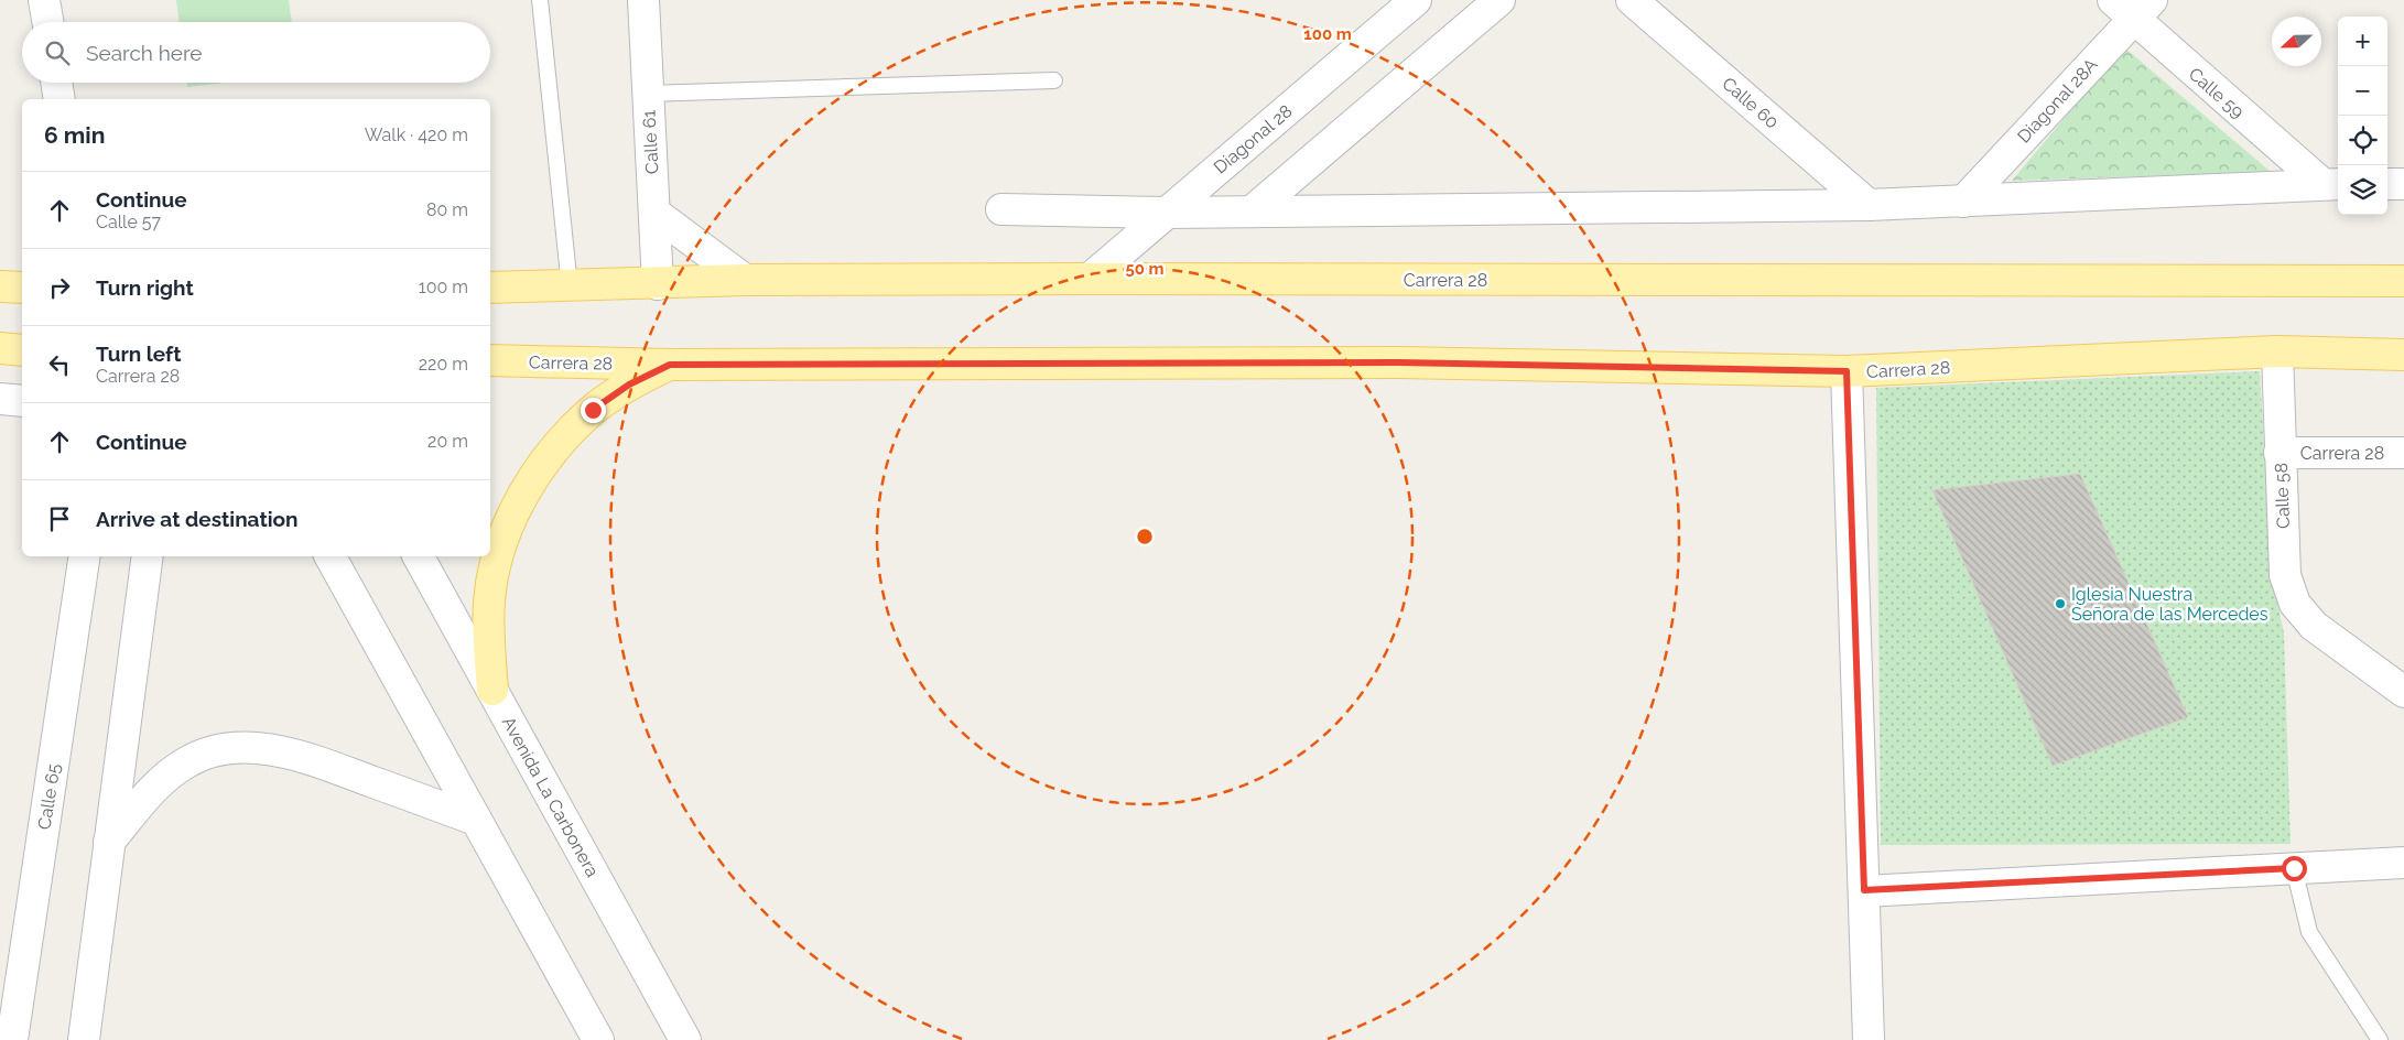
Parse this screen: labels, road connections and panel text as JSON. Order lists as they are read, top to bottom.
{
  "streets": {
    "main road": ["Carrera 28"],
    "street": [
      "Calle 59",
      "Diagonal 28A",
      "Calle 60",
      "Diagonal 28",
      "Calle 61",
      "Calle 58",
      "Calle 65",
      "Avenida La Carbonera"
    ]
  },
  "crossings": [
    ["Calle 59", "Diagonal 28A"],
    ["Diagonal 28", "Carrera 28"],
    ["Calle 61", "Carrera 28"],
    ["Carrera 28", "Calle 58"]
  ],
  "places": ["Iglesia Nuestra Señora de las Mercedes"],
  "north": "left",
  "page": {
    "map_buttons": ["+", "−"],
    "search": "Search here",
    "heading": ["6 min", "Walk · 420 m"],
    "list": [
      ["Continue", "Calle 57", "80 m"],
      ["Turn right", "100 m"],
      ["Turn left", "Carrera 28", "220 m"],
      ["Continue", "20 m"],
      "Arrive at destination"
    ]
  },
  "rings": ["100 m", "50 m"]
}
